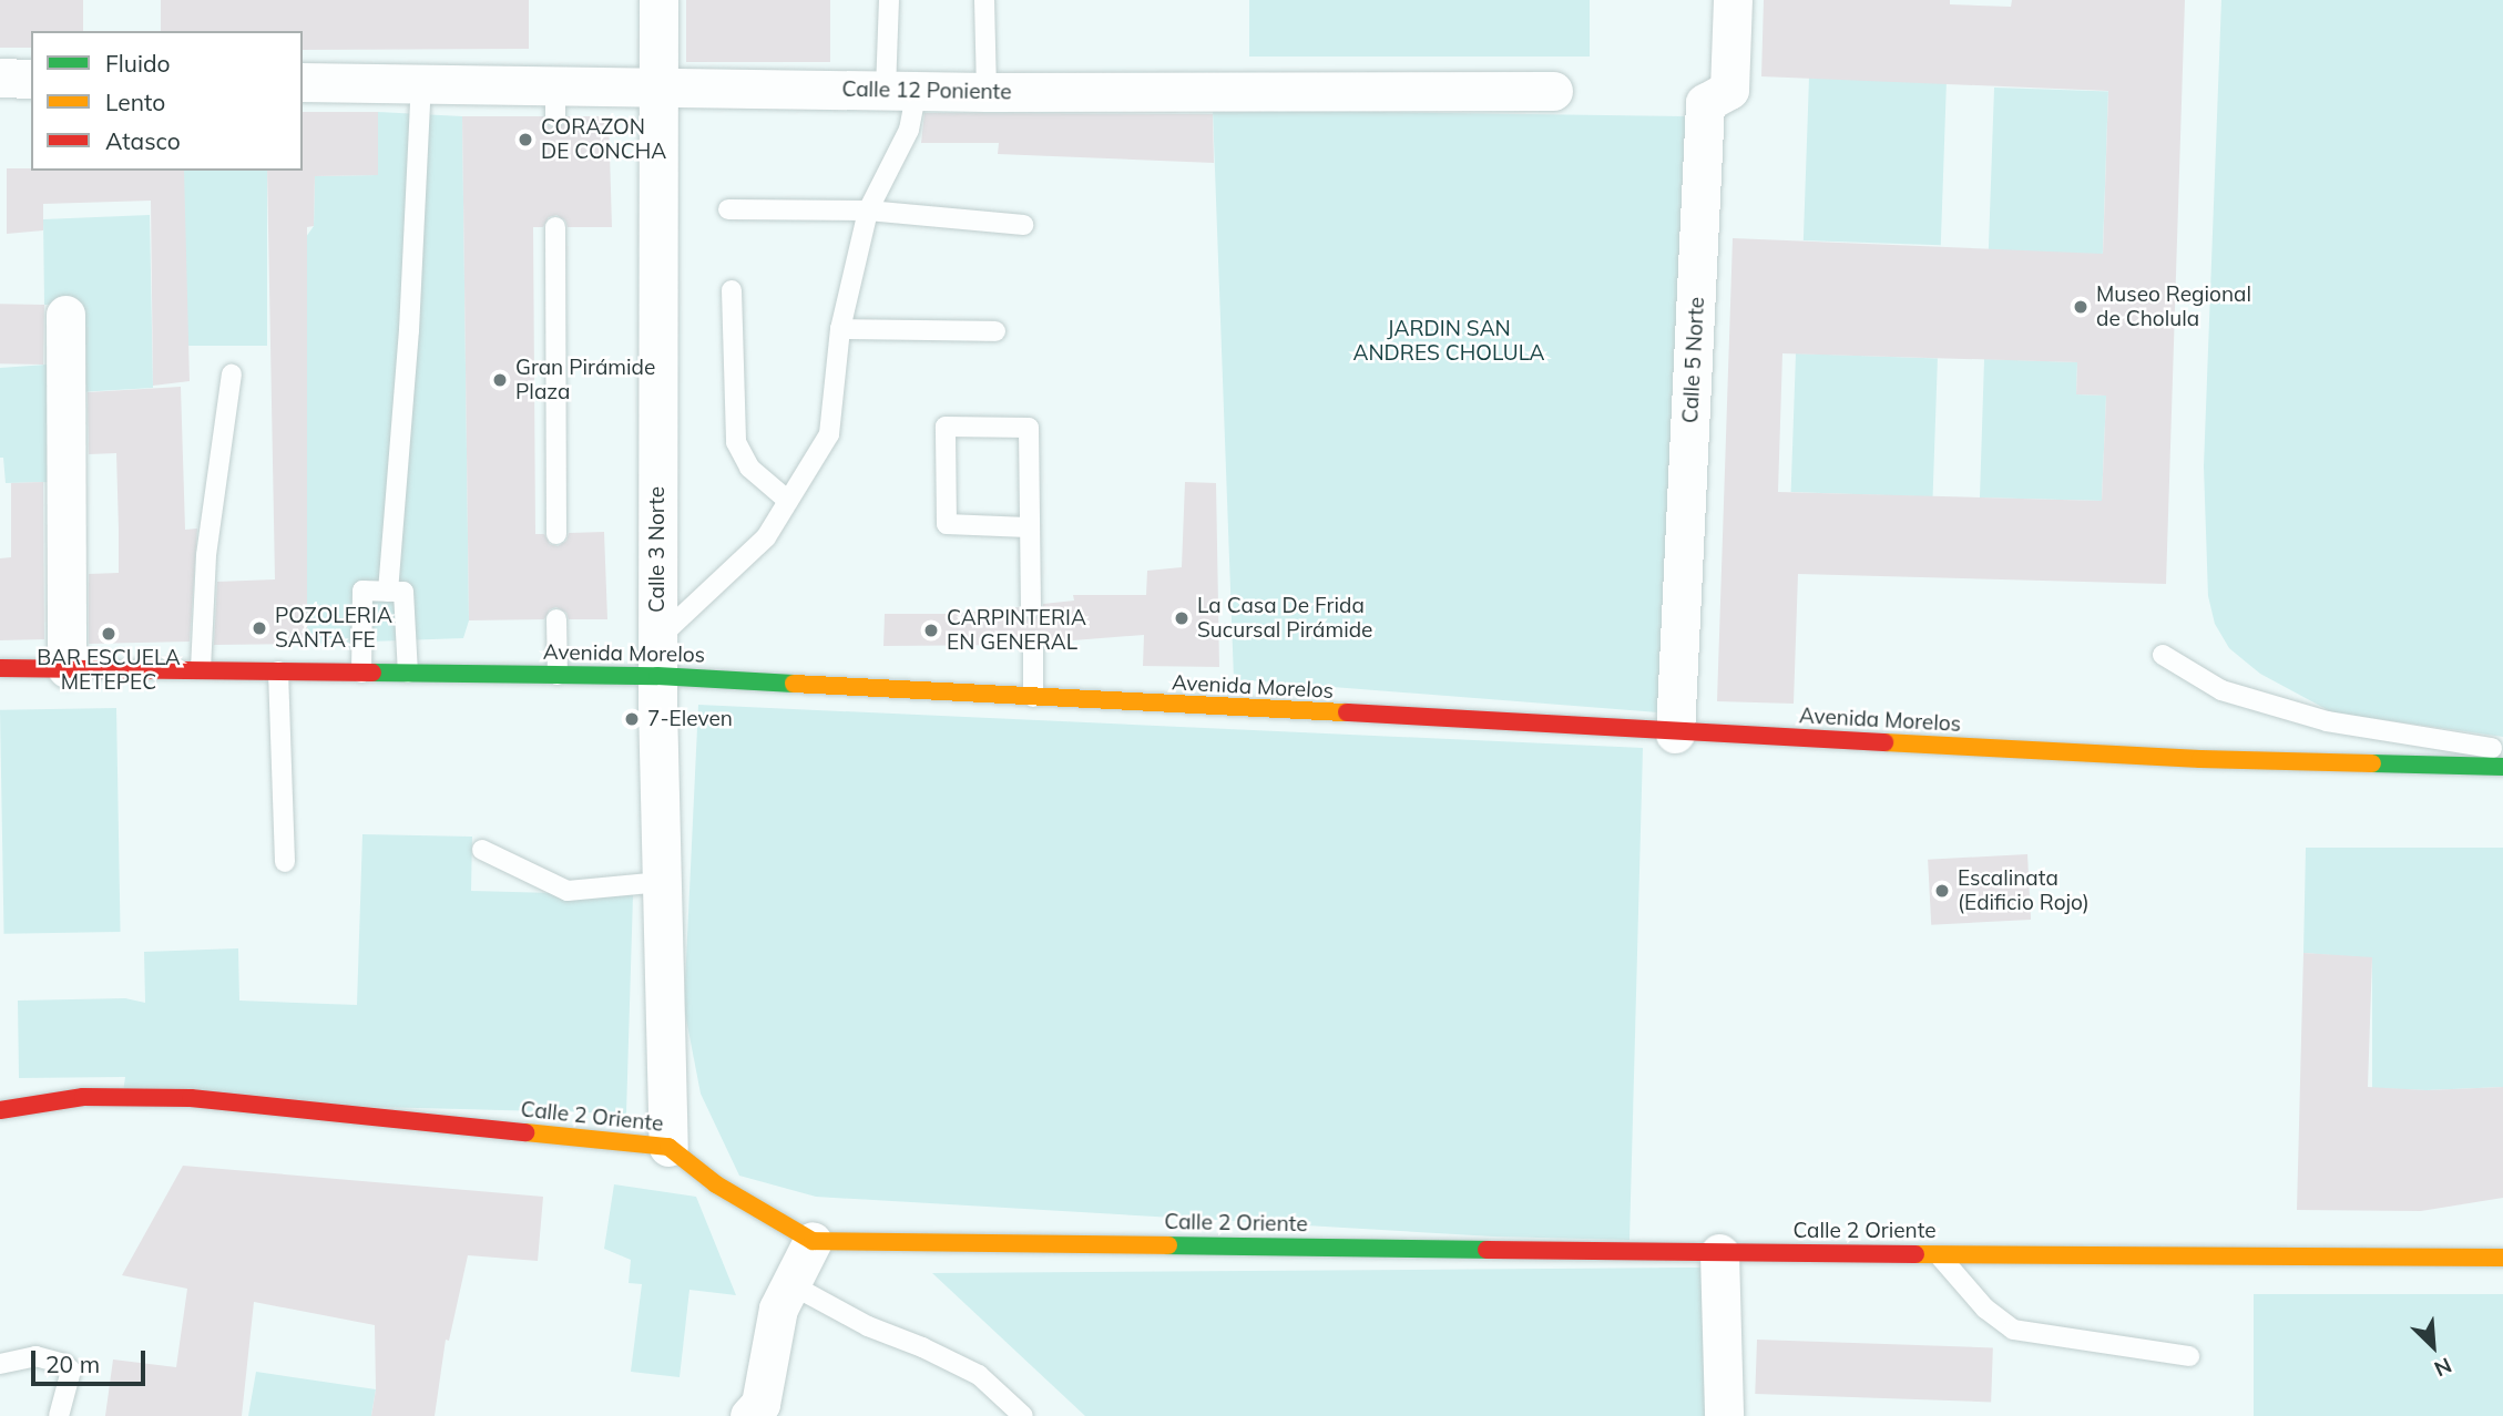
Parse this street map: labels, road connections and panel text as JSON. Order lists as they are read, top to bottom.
{
  "streets": {
    "main road": ["Avenida Morelos", "Calle 2 Oriente"],
    "street": ["Calle 12 Poniente", "Calle 5 Norte", "Calle 3 Norte"]
  },
  "crossings": [
    ["Calle 12 Poniente", "Calle 3 Norte"],
    ["Calle 5 Norte", "Avenida Morelos"],
    ["Calle 3 Norte", "Avenida Morelos"],
    ["Calle 3 Norte", "Calle 2 Oriente"]
  ],
  "parks": ["JARDIN SAN ANDRES CHOLULA"],
  "places": [
    "CORAZON DE CONCHA",
    "Museo Regional de Cholula",
    "Gran Pirámide Plaza",
    "La Casa De Frida Sucursal Pirámide",
    "POZOLERIA SANTA FE",
    "CARPINTERIA EN GENERAL",
    "BAR ESCUELA METEPEC",
    "7-Eleven",
    "Escalinata (Edificio Rojo)"
  ],
  "legend": ["Fluido", "Lento", "Atasco"],
  "scale_bar": "20 m",
  "north": "bottom right"
}
